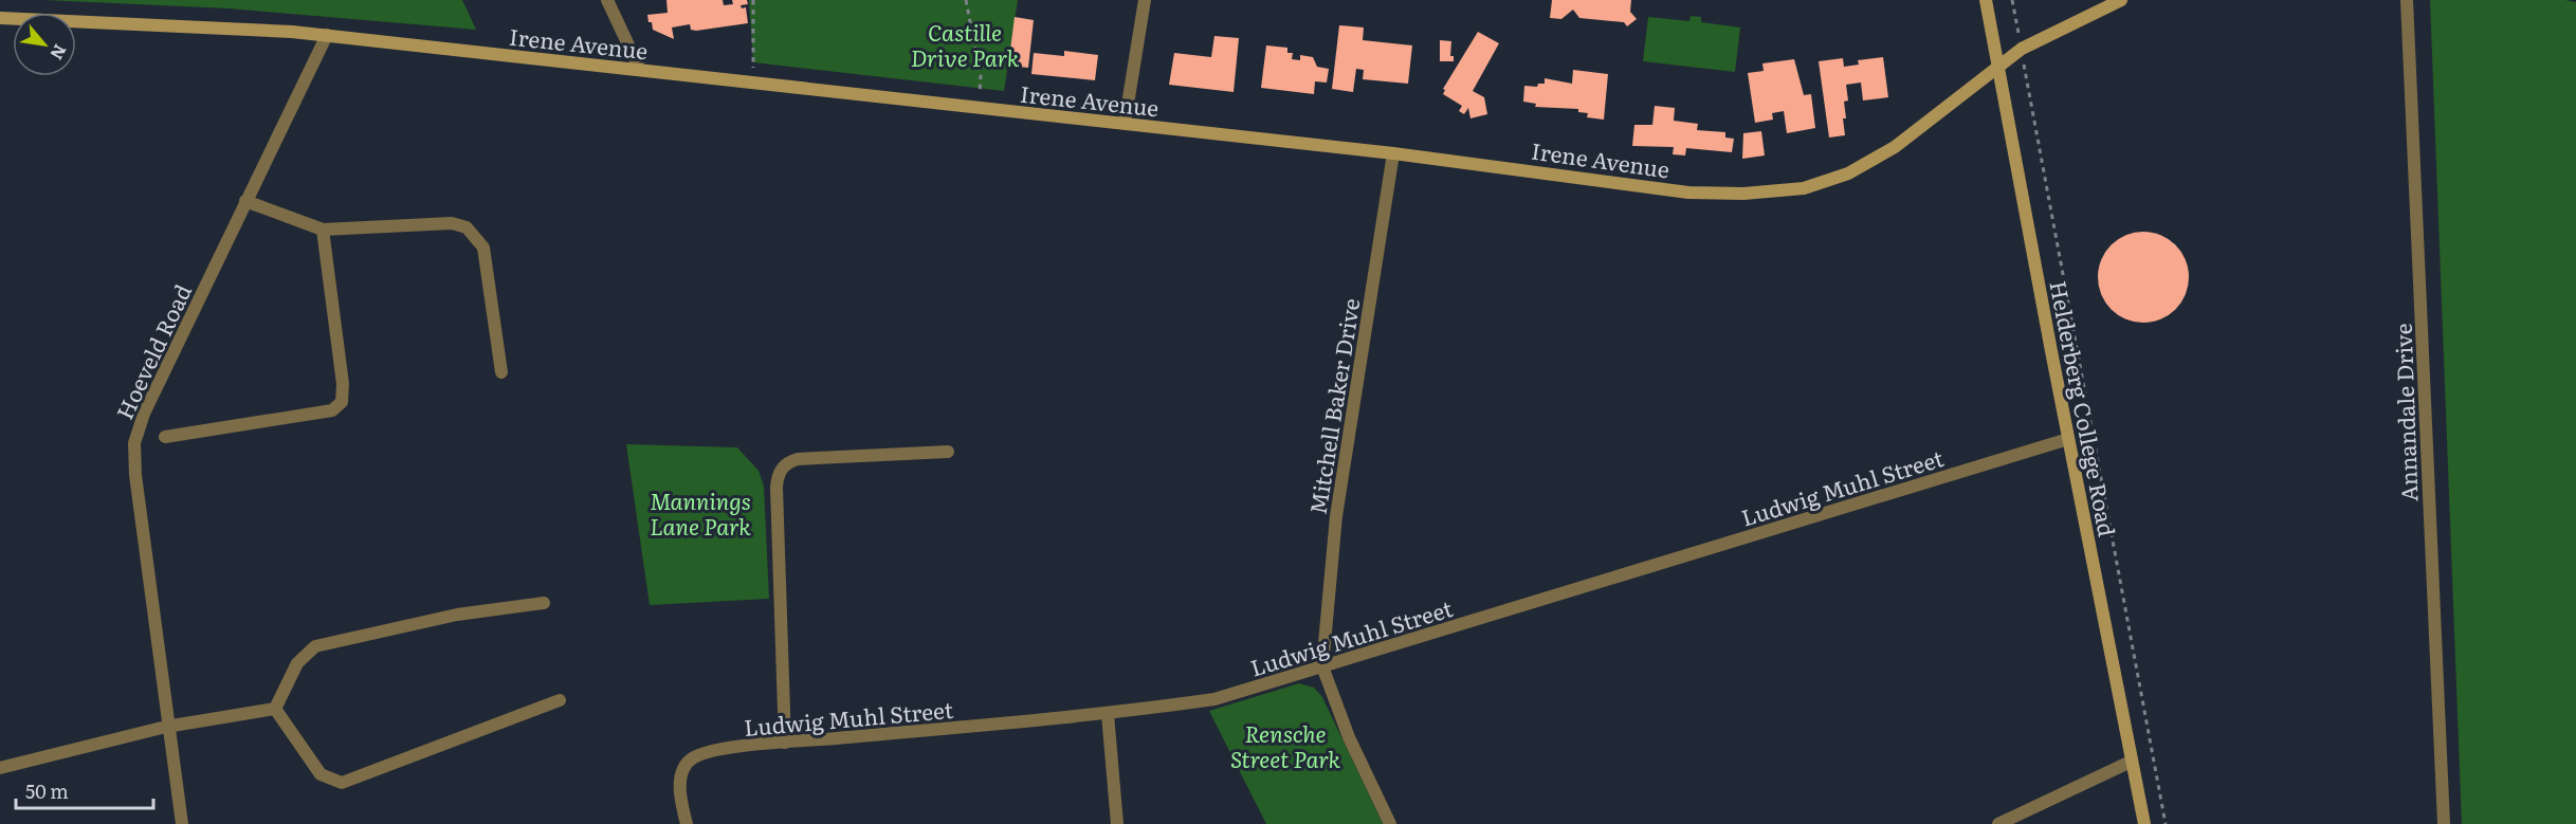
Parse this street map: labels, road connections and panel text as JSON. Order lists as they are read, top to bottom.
{
  "streets": {
    "street": [
      "Irene Avenue",
      "Hoeveld Road",
      "Mitchell Baker Drive",
      "Helderberg College Road",
      "Annandale Drive",
      "Ludwig Muhl Street"
    ]
  },
  "crossings": [
    ["Irene Avenue", "Hoeveld Road"],
    ["Irene Avenue", "Mitchell Baker Drive"],
    ["Irene Avenue", "Helderberg College Road"],
    ["Mitchell Baker Drive", "Ludwig Muhl Street"],
    ["Helderberg College Road", "Ludwig Muhl Street"]
  ],
  "parks": ["Castille Drive Park", "Mannings Lane Park", "Rensche Street Park"],
  "scale_bar": "50 m",
  "north": "bottom right"
}
